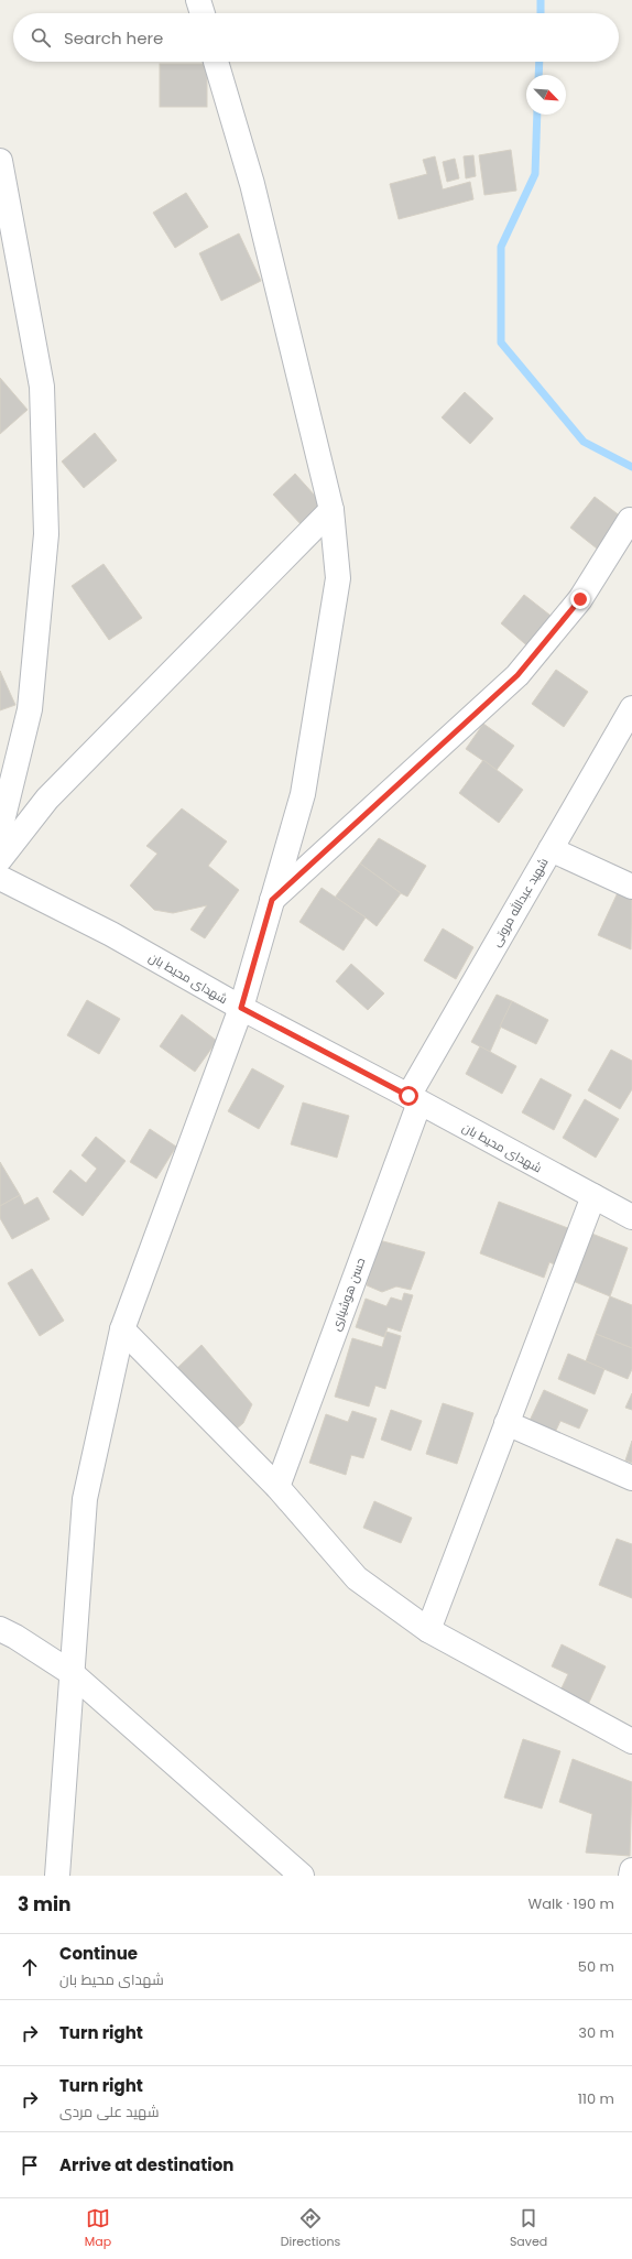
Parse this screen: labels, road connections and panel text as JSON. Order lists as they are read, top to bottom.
{
  "streets": {
    "street": ["شهید عبدالله مروتی", "شهدای محیط بان", "حسن هوشیاری"]
  },
  "crossings": [
    ["شهید عبدالله مروتی", "شهدای محیط بان"],
    ["شهید عبدالله مروتی", "حسن هوشیاری"],
    ["شهدای محیط بان", "حسن هوشیاری"]
  ],
  "north": "bottom right",
  "page": {
    "search": "Search here",
    "heading": ["3 min", "Walk · 190 m"],
    "list": [
      ["Continue", "شهدای محیط بان", "50 m"],
      ["Turn right", "30 m"],
      ["Turn right", "شهید علی مردی", "110 m"],
      "Arrive at destination"
    ],
    "nav": ["Map", "Directions", "Saved"]
  }
}
